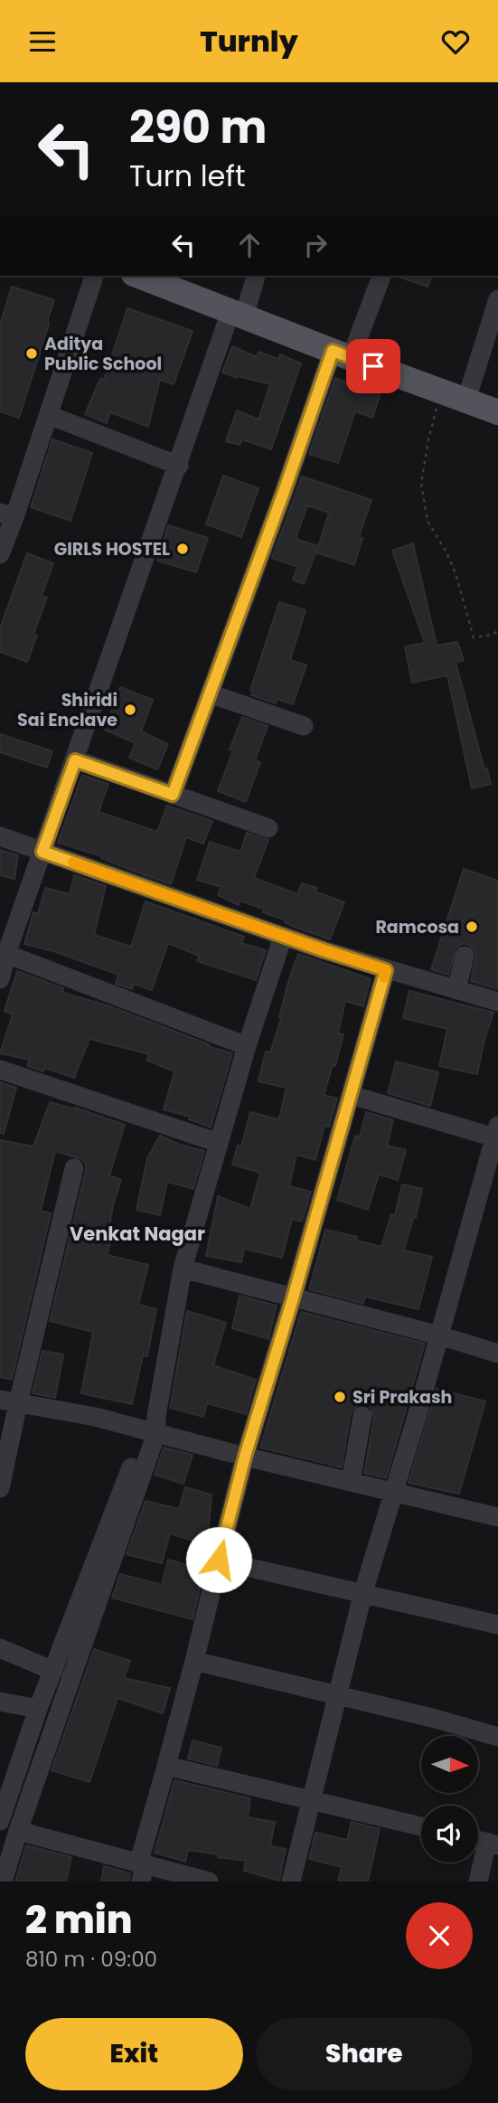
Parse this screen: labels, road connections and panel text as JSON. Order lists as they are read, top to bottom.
{
  "districts": ["Venkat Nagar"],
  "places": [
    "Aditya Public School",
    "GIRLS HOSTEL",
    "Shiridi Sai Enclave",
    "Ramcosa",
    "Sri Prakash"
  ],
  "north": "right",
  "page": {
    "header": "Turnly",
    "turn": ["290 m", "Turn left"],
    "heading": ["2 min", "810 m · 09:00"],
    "buttons": ["Exit", "Share"]
  }
}
